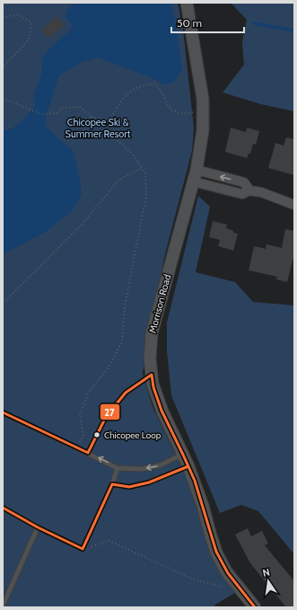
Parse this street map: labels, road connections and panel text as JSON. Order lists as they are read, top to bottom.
{
  "streets": {
    "street": ["Morrison Road"]
  },
  "parks": ["Chicopee Ski & Summer Resort"],
  "places": ["Chicopee Loop"],
  "lines": ["transit line 27"],
  "scale_bar": "50 m",
  "north": "top"
}
